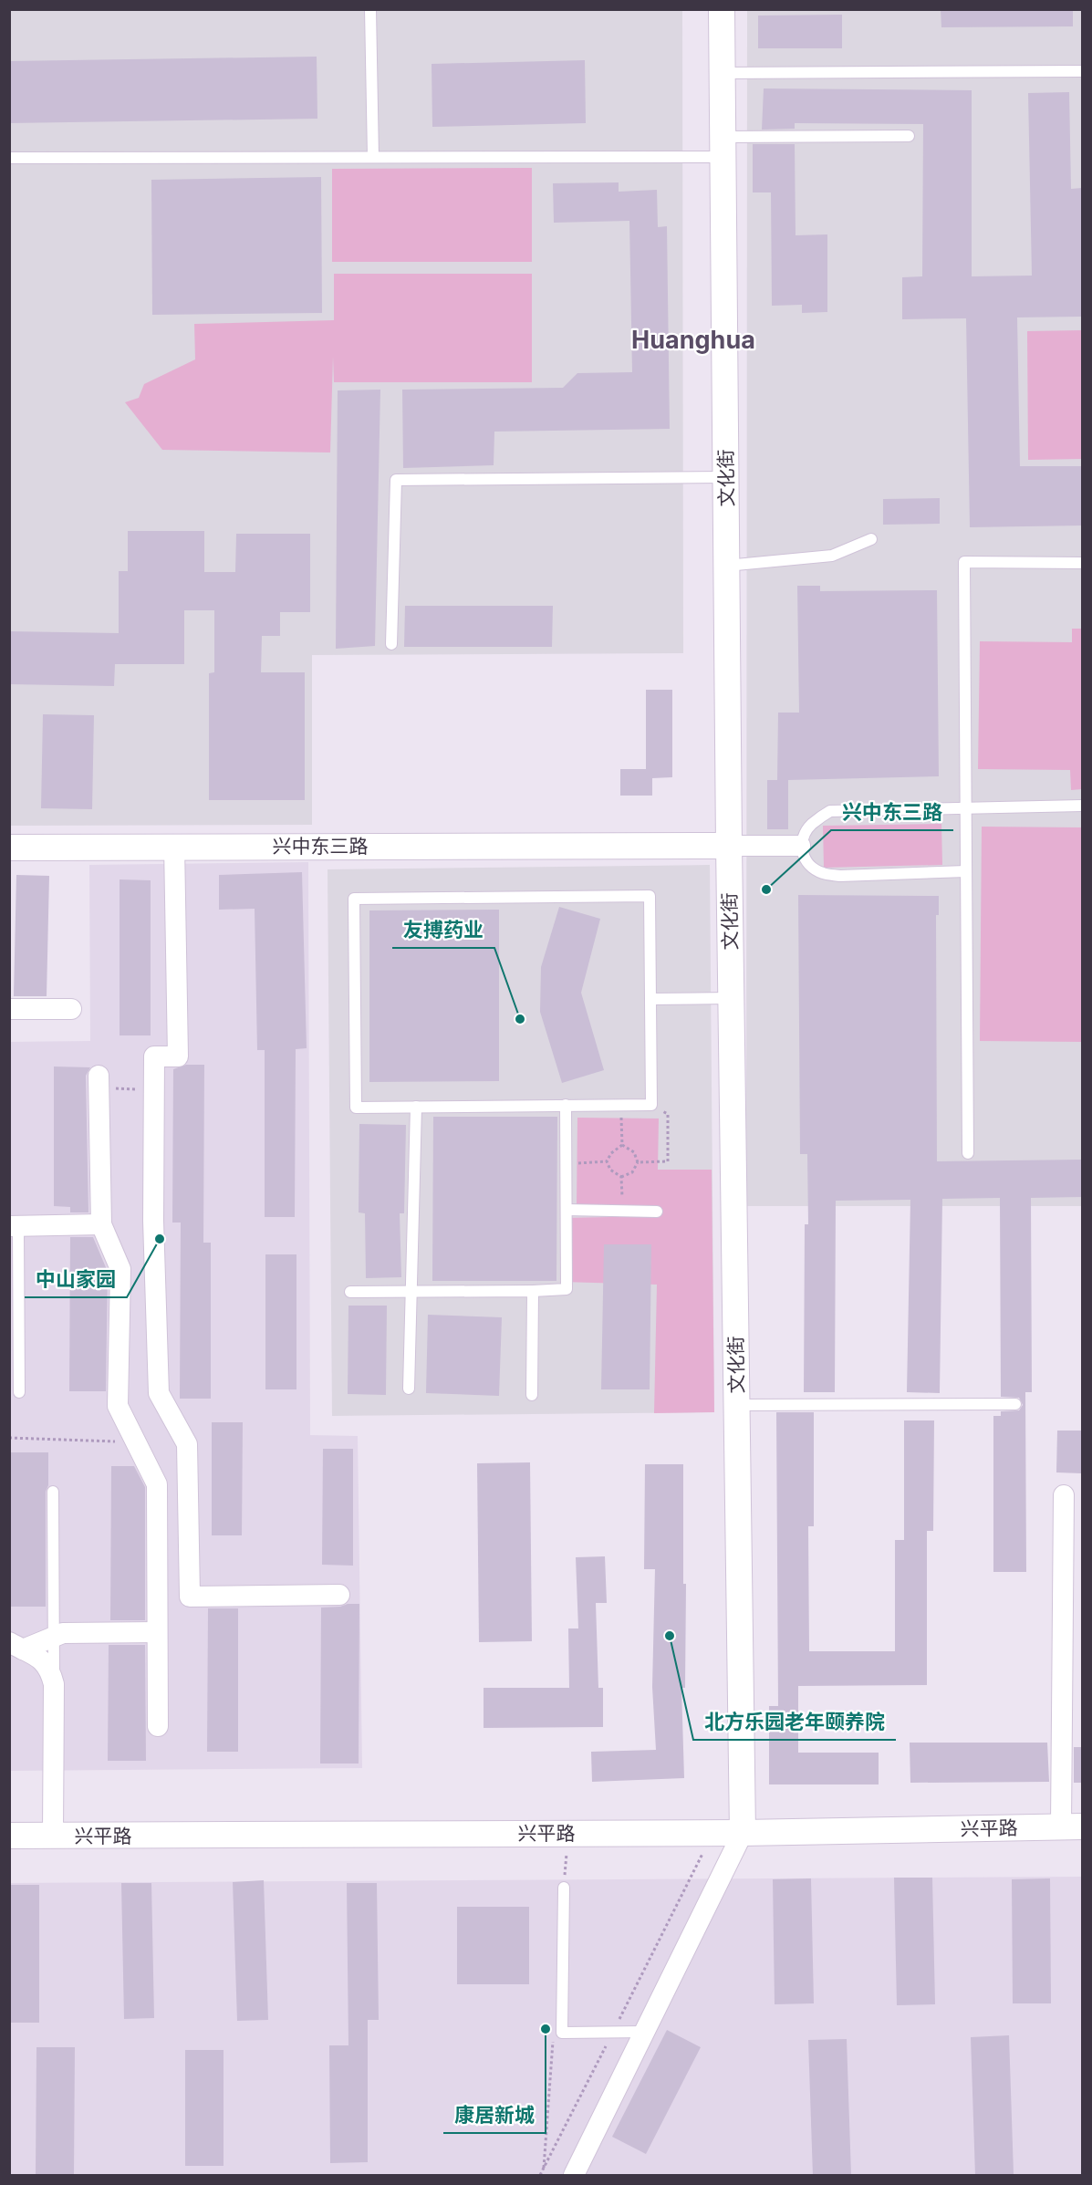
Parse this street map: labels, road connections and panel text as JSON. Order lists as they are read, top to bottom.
{
  "streets": {
    "street": ["文化街", "兴中东三路", "兴平路"]
  },
  "crossings": [
    ["文化街", "兴中东三路"],
    ["文化街", "兴平路"]
  ],
  "districts": ["Huanghua"],
  "places": [
    "兴中东三路",
    "友搏药业",
    "中山家园",
    "北方乐园老年颐养院",
    "康居新城"
  ]
}
